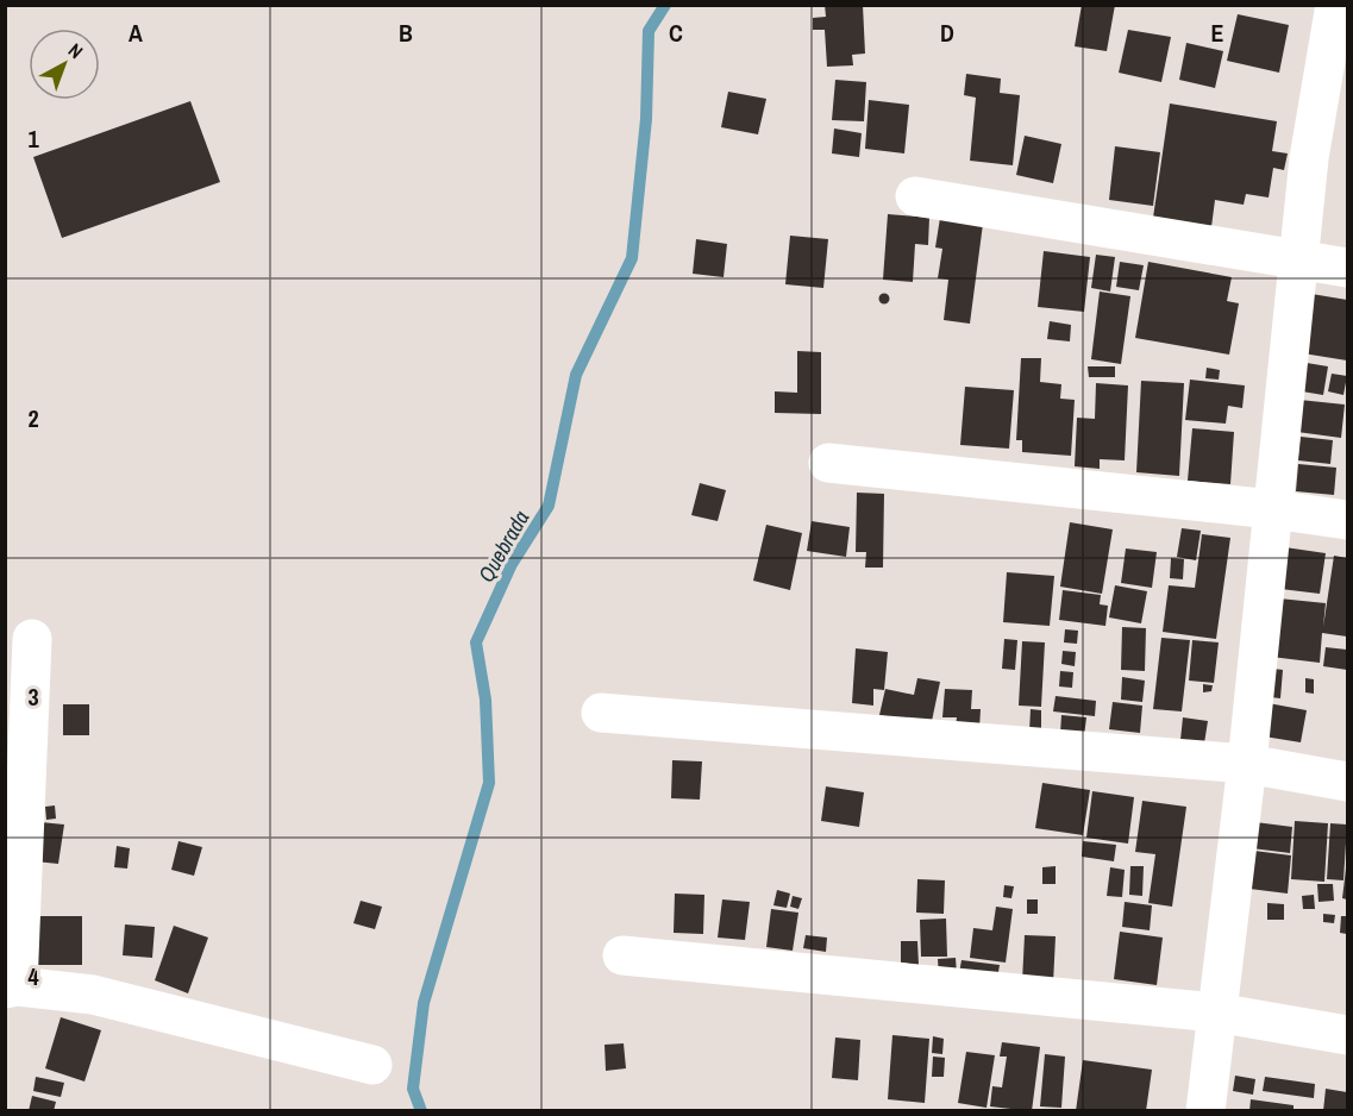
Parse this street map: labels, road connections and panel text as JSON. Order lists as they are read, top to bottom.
{
  "water": ["Quebrada"],
  "north": "top right",
  "grid": {
    "columns": [
      "A",
      "B",
      "C",
      "D",
      "E"
    ],
    "rows": [
      "1",
      "2",
      "3",
      "4"
    ]
  }
}
